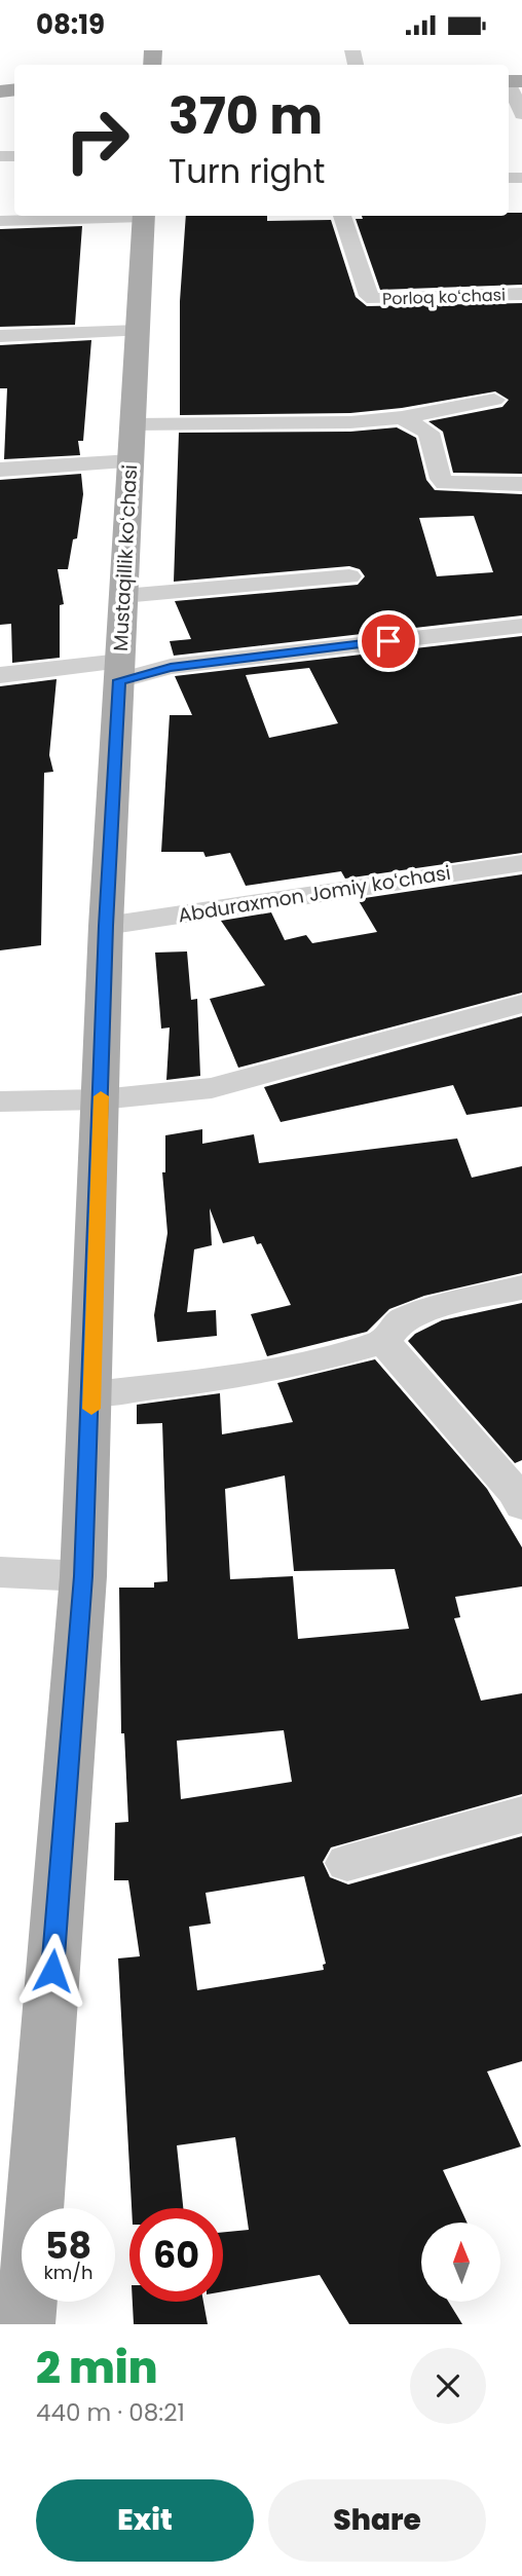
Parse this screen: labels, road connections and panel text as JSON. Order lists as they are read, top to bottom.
{
  "streets": {
    "main road": ["Mustaqillik koʻchasi"],
    "street": ["Porloq koʻchasi", "Abduraxmon Jomiy koʻchasi"]
  },
  "crossings": [
    ["Mustaqillik koʻchasi", "Abduraxmon Jomiy koʻchasi"]
  ],
  "north": "top",
  "page": {
    "status": "08:19",
    "turn": ["370 m", "Turn right"],
    "speed": "58 km/h",
    "limit": "60",
    "heading": ["2 min", "440 m · 08:21"],
    "buttons": ["Exit", "Share"]
  }
}
